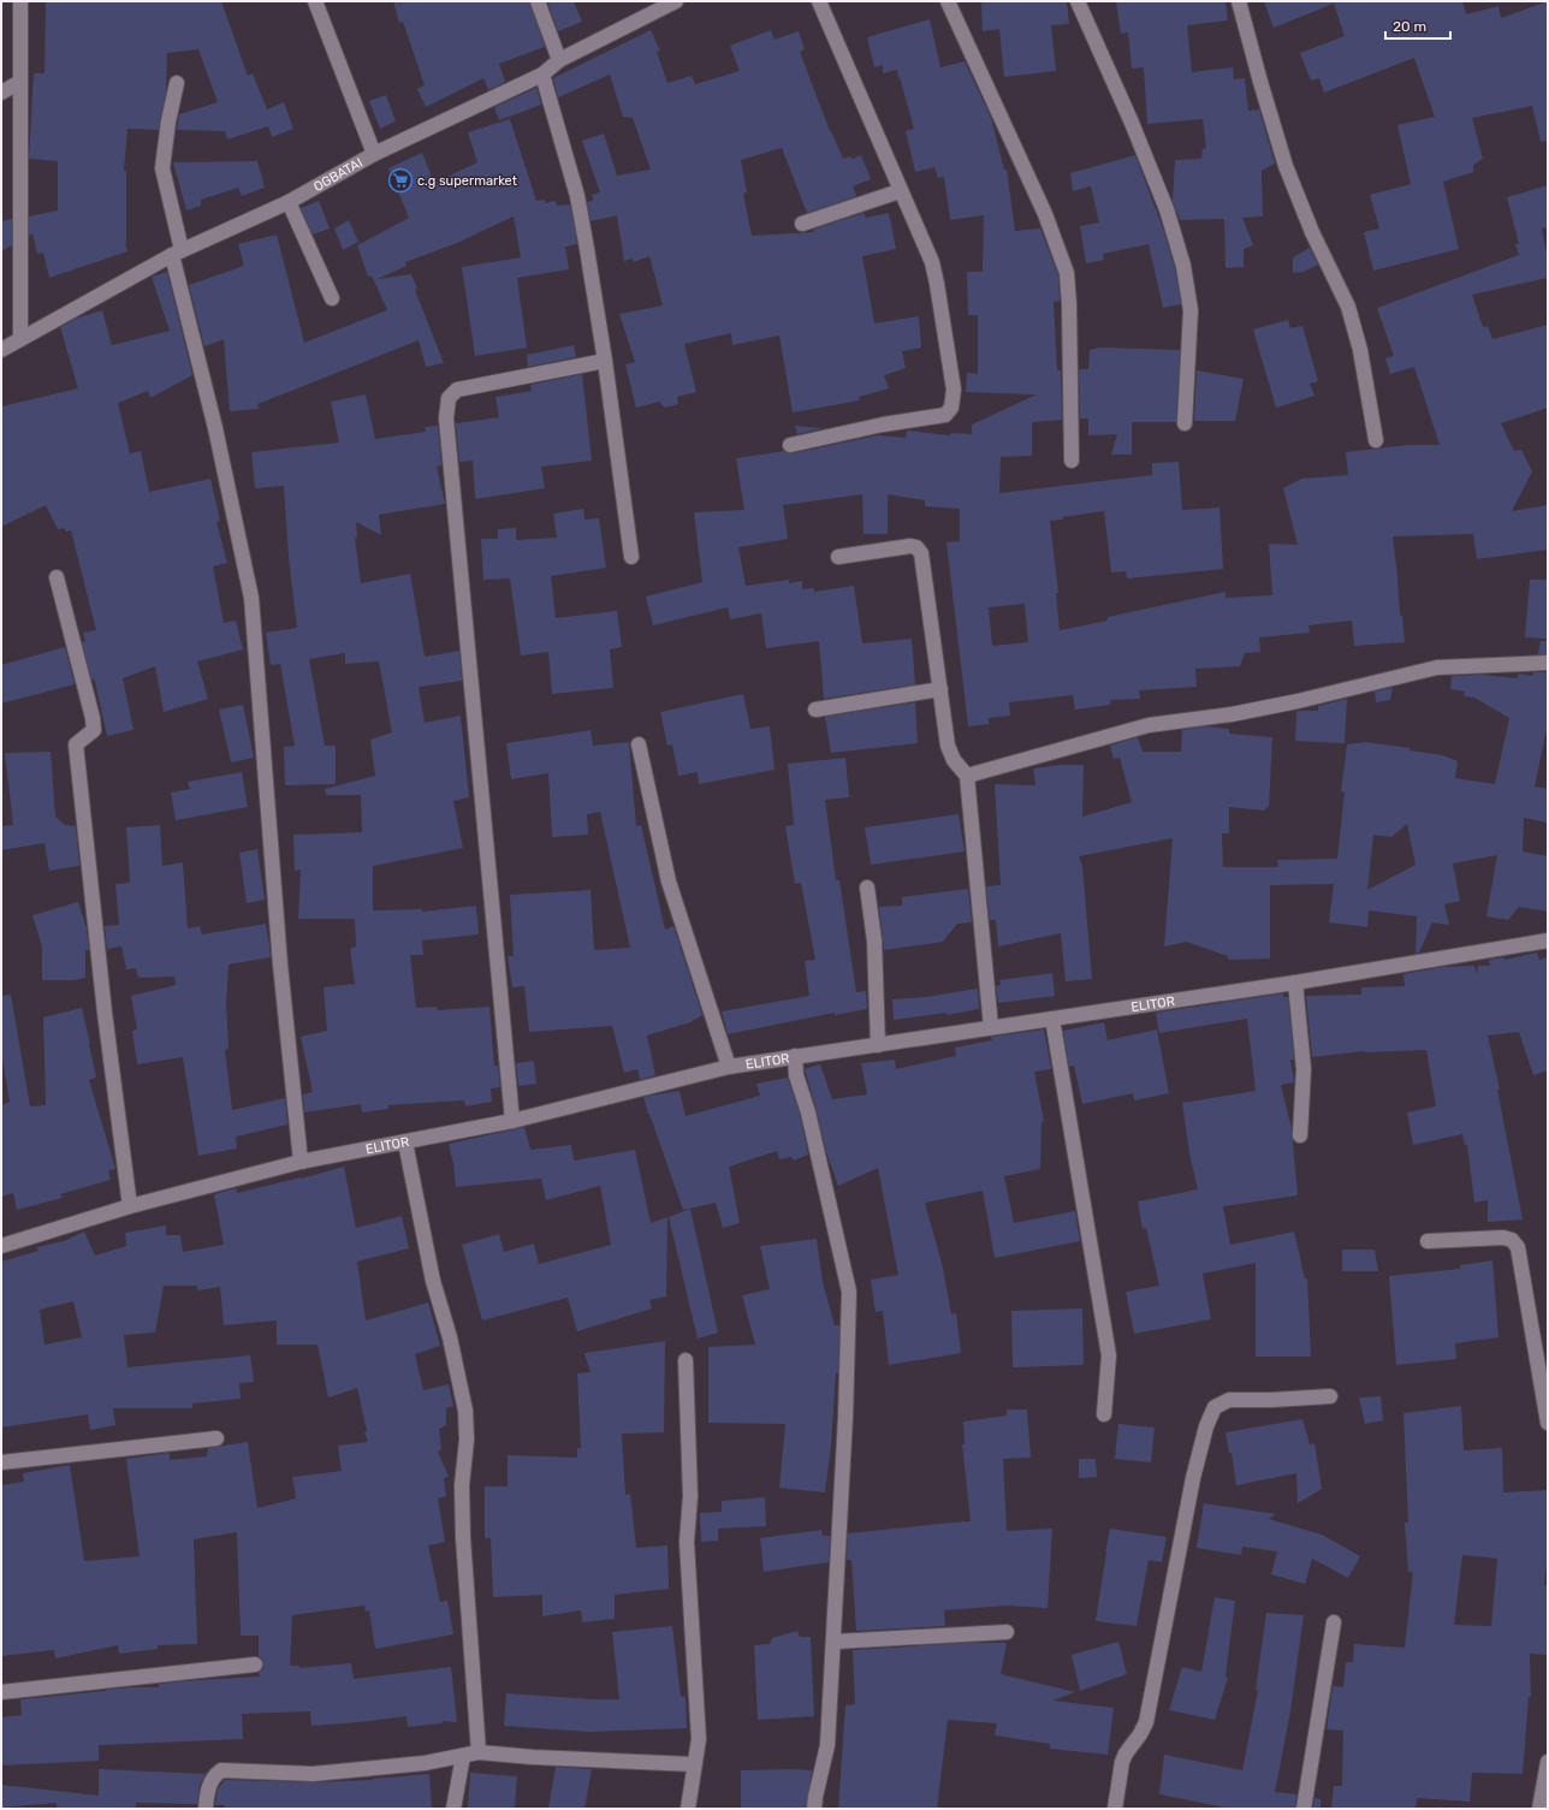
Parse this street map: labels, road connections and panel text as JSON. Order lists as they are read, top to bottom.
{
  "streets": {
    "street": ["OGBATAI", "ELITOR"]
  },
  "places": {
    "supermarket": ["c.g supermarket"]
  },
  "scale_bar": "20 m"
}
